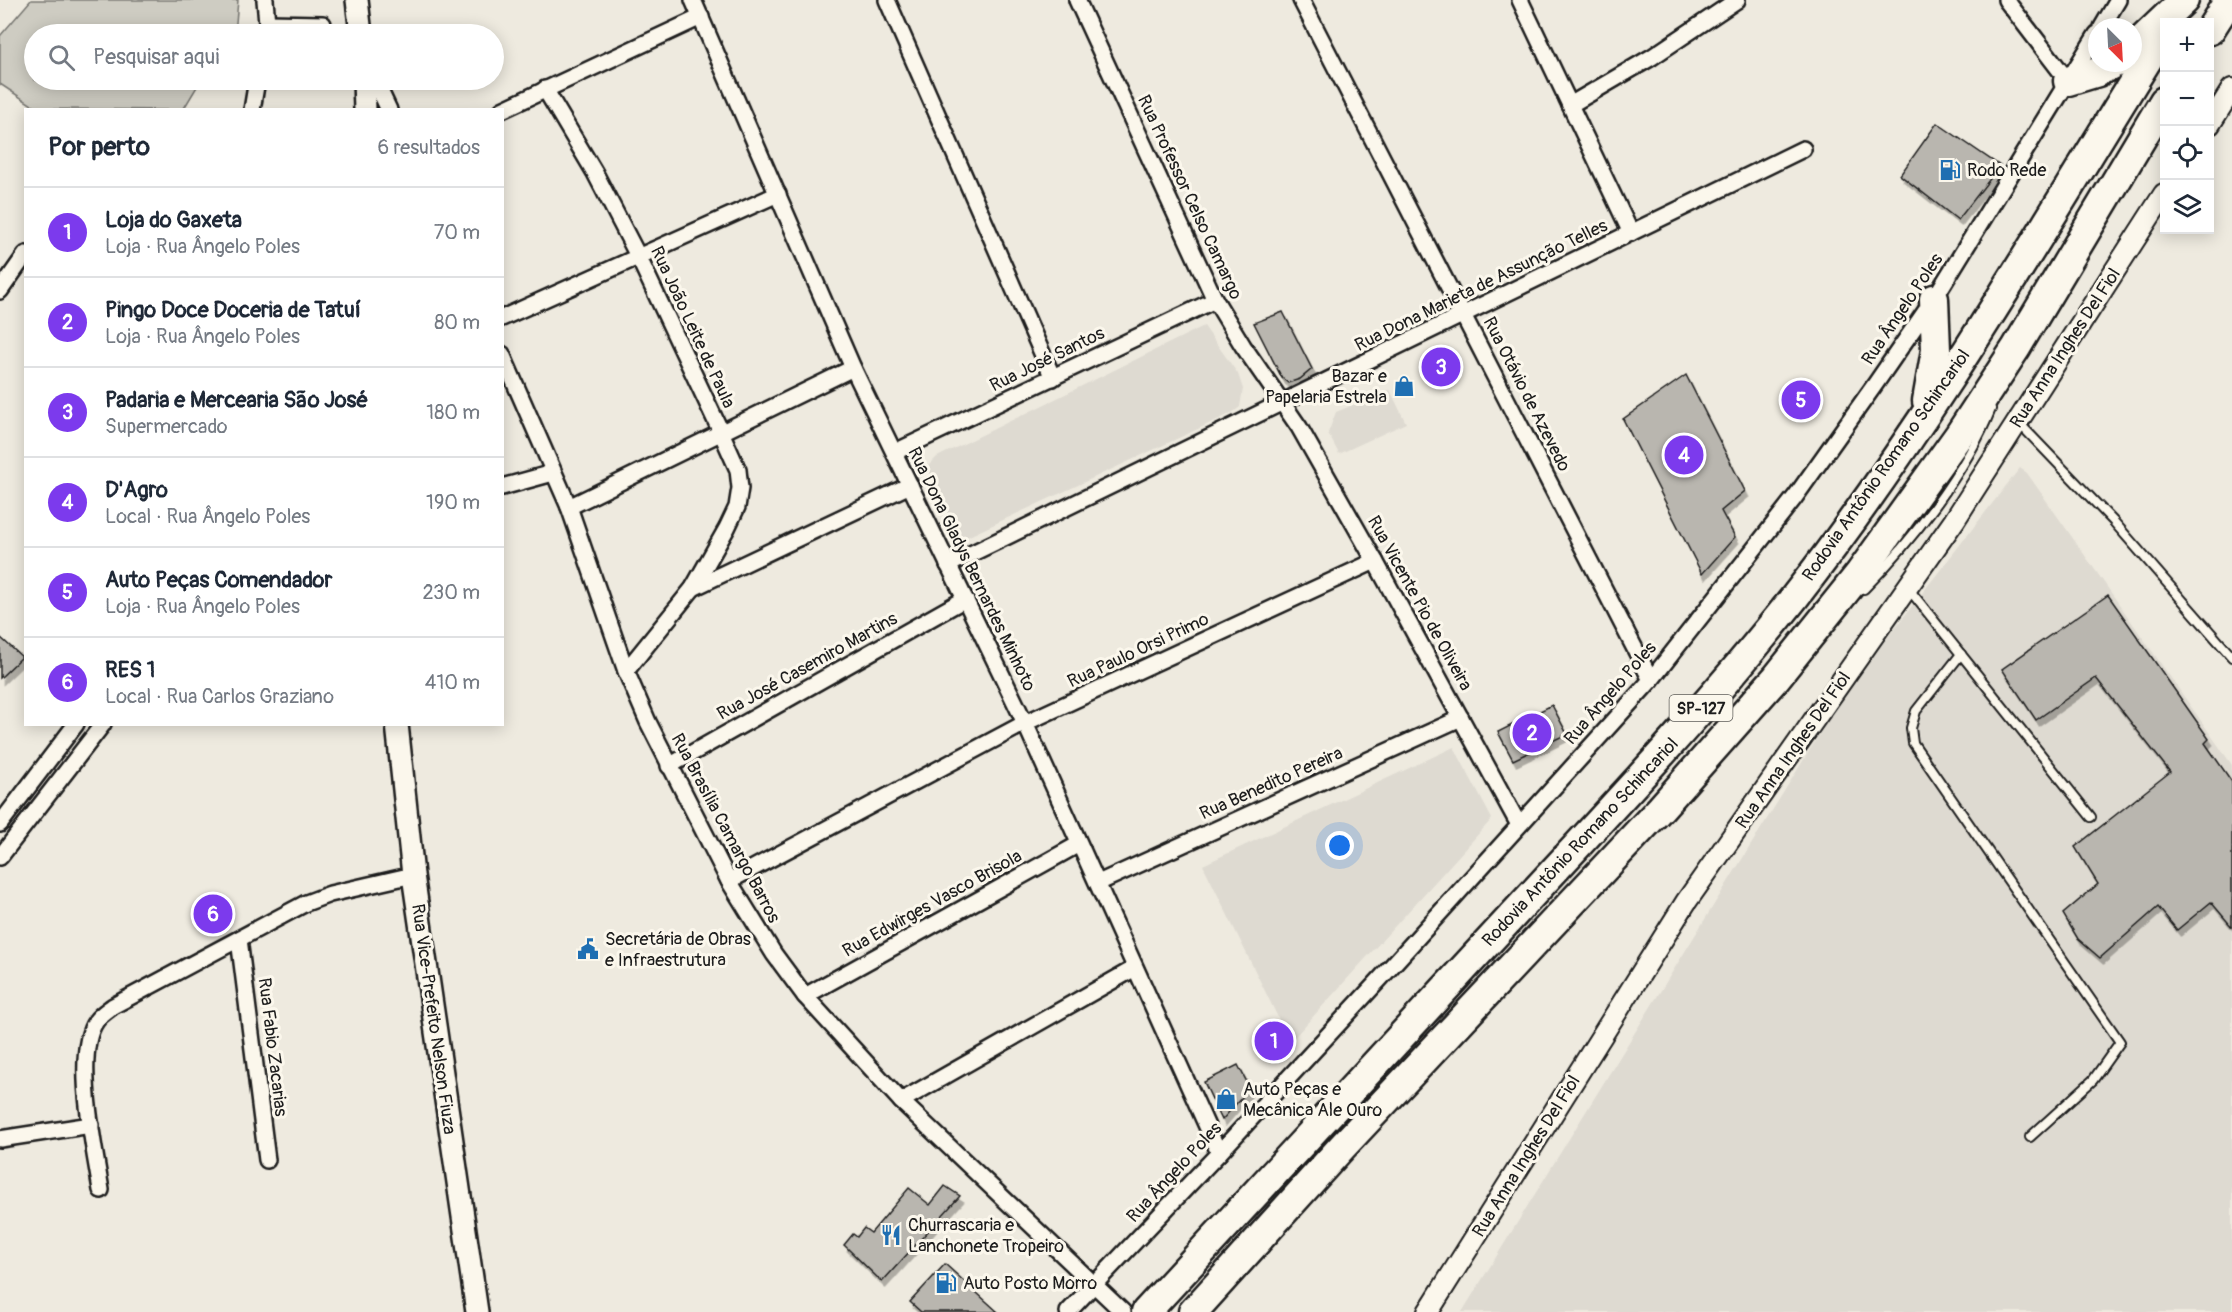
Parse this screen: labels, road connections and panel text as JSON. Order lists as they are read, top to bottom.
{
  "streets": {
    "highway": ["Rodovia Antônio Romano Schincariol", "SP-127"],
    "main road": ["Rua Vice-Prefeito Nelson Fiuza"],
    "street": [
      "Rua Professor Celso Camargo",
      "Rua Dona Marieta de Assunção Telles",
      "Rua Ângelo Poles",
      "Rua João Leite de Paula",
      "Rua Anna Inghes Del Fiol",
      "Rua José Santos",
      "Rua Otávio de Azevedo",
      "Rua Dona Gladys Bernardes Minhoto",
      "Rua Vicente Pio de Oliveira",
      "Rua Paulo Orsi Primo",
      "Rua José Casemiro Martins",
      "Rua Benedito Pereira",
      "Rua Brasília Camargo Barros",
      "Rua Edwirges Vasco Brisola",
      "Rua Fabio Zacarias"
    ]
  },
  "crossings": [
    ["Rua Professor Celso Camargo", "Rua Dona Marieta de Assunção Telles"],
    ["Rua Professor Celso Camargo", "Rua José Santos"],
    ["Rua Professor Celso Camargo", "Rua Vicente Pio de Oliveira"],
    ["Rua Dona Marieta de Assunção Telles", "Rua Otávio de Azevedo"],
    ["Rua Dona Marieta de Assunção Telles", "Rua Dona Gladys Bernardes Minhoto"],
    ["Rua Dona Marieta de Assunção Telles", "Rua Vicente Pio de Oliveira"],
    ["Rua Ângelo Poles", "Rua Otávio de Azevedo"],
    ["Rua Ângelo Poles", "Rua Dona Gladys Bernardes Minhoto"],
    ["Rua Ângelo Poles", "Rua Vicente Pio de Oliveira"],
    ["Rua Ângelo Poles", "Rua Brasília Camargo Barros"],
    ["Rua João Leite de Paula", "Rua Dona Gladys Bernardes Minhoto"],
    ["Rua João Leite de Paula", "Rua Brasília Camargo Barros"],
    ["Rua José Santos", "Rua Dona Gladys Bernardes Minhoto"],
    ["Rua Dona Gladys Bernardes Minhoto", "Rua Paulo Orsi Primo"],
    ["Rua Dona Gladys Bernardes Minhoto", "Rua José Casemiro Martins"],
    ["Rua Dona Gladys Bernardes Minhoto", "Rua Benedito Pereira"],
    ["Rua Dona Gladys Bernardes Minhoto", "Rua Edwirges Vasco Brisola"],
    ["Rua Vicente Pio de Oliveira", "Rua Paulo Orsi Primo"],
    ["Rua Vicente Pio de Oliveira", "Rua Benedito Pereira"],
    ["Rua Paulo Orsi Primo", "Rua Brasília Camargo Barros"],
    ["Rua José Casemiro Martins", "Rua Brasília Camargo Barros"],
    ["Rua Brasília Camargo Barros", "Rua Edwirges Vasco Brisola"]
  ],
  "places": {
    "fuel station": ["Rodo Rede", "Auto Posto Morro"],
    "shop": ["Bazar e Papelaria Estrela", "Auto Peças e Mecânica Ale Ouro"],
    "public building": ["Secretária de Obras e Infraestrutura"],
    "restaurant": ["Churrascaria e Lanchonete Tropeiro"]
  },
  "north": "bottom right",
  "page": {
    "map_buttons": ["+", "−"],
    "search": "Pesquisar aqui",
    "heading": ["Por perto", "6 resultados"],
    "list": [
      {
        "mark": "1",
        "name": "Loja do Gaxeta",
        "note": "Loja · Rua Ângelo Poles",
        "value": "70 m"
      },
      {
        "mark": "2",
        "name": "Pingo Doce Doceria de Tatuí",
        "note": "Loja · Rua Ângelo Poles",
        "value": "80 m"
      },
      {
        "mark": "3",
        "name": "Padaria e Mercearia São José",
        "note": "Supermercado",
        "value": "180 m"
      },
      {
        "mark": "4",
        "name": "D'Agro",
        "note": "Local · Rua Ângelo Poles",
        "value": "190 m"
      },
      {
        "mark": "5",
        "name": "Auto Peças Comendador",
        "note": "Loja · Rua Ângelo Poles",
        "value": "230 m"
      },
      {
        "mark": "6",
        "name": "RES 1",
        "note": "Local · Rua Carlos Graziano",
        "value": "410 m"
      }
    ],
    "pins": [
      "3",
      "5",
      "4",
      "2",
      "6",
      "1"
    ]
  }
}
